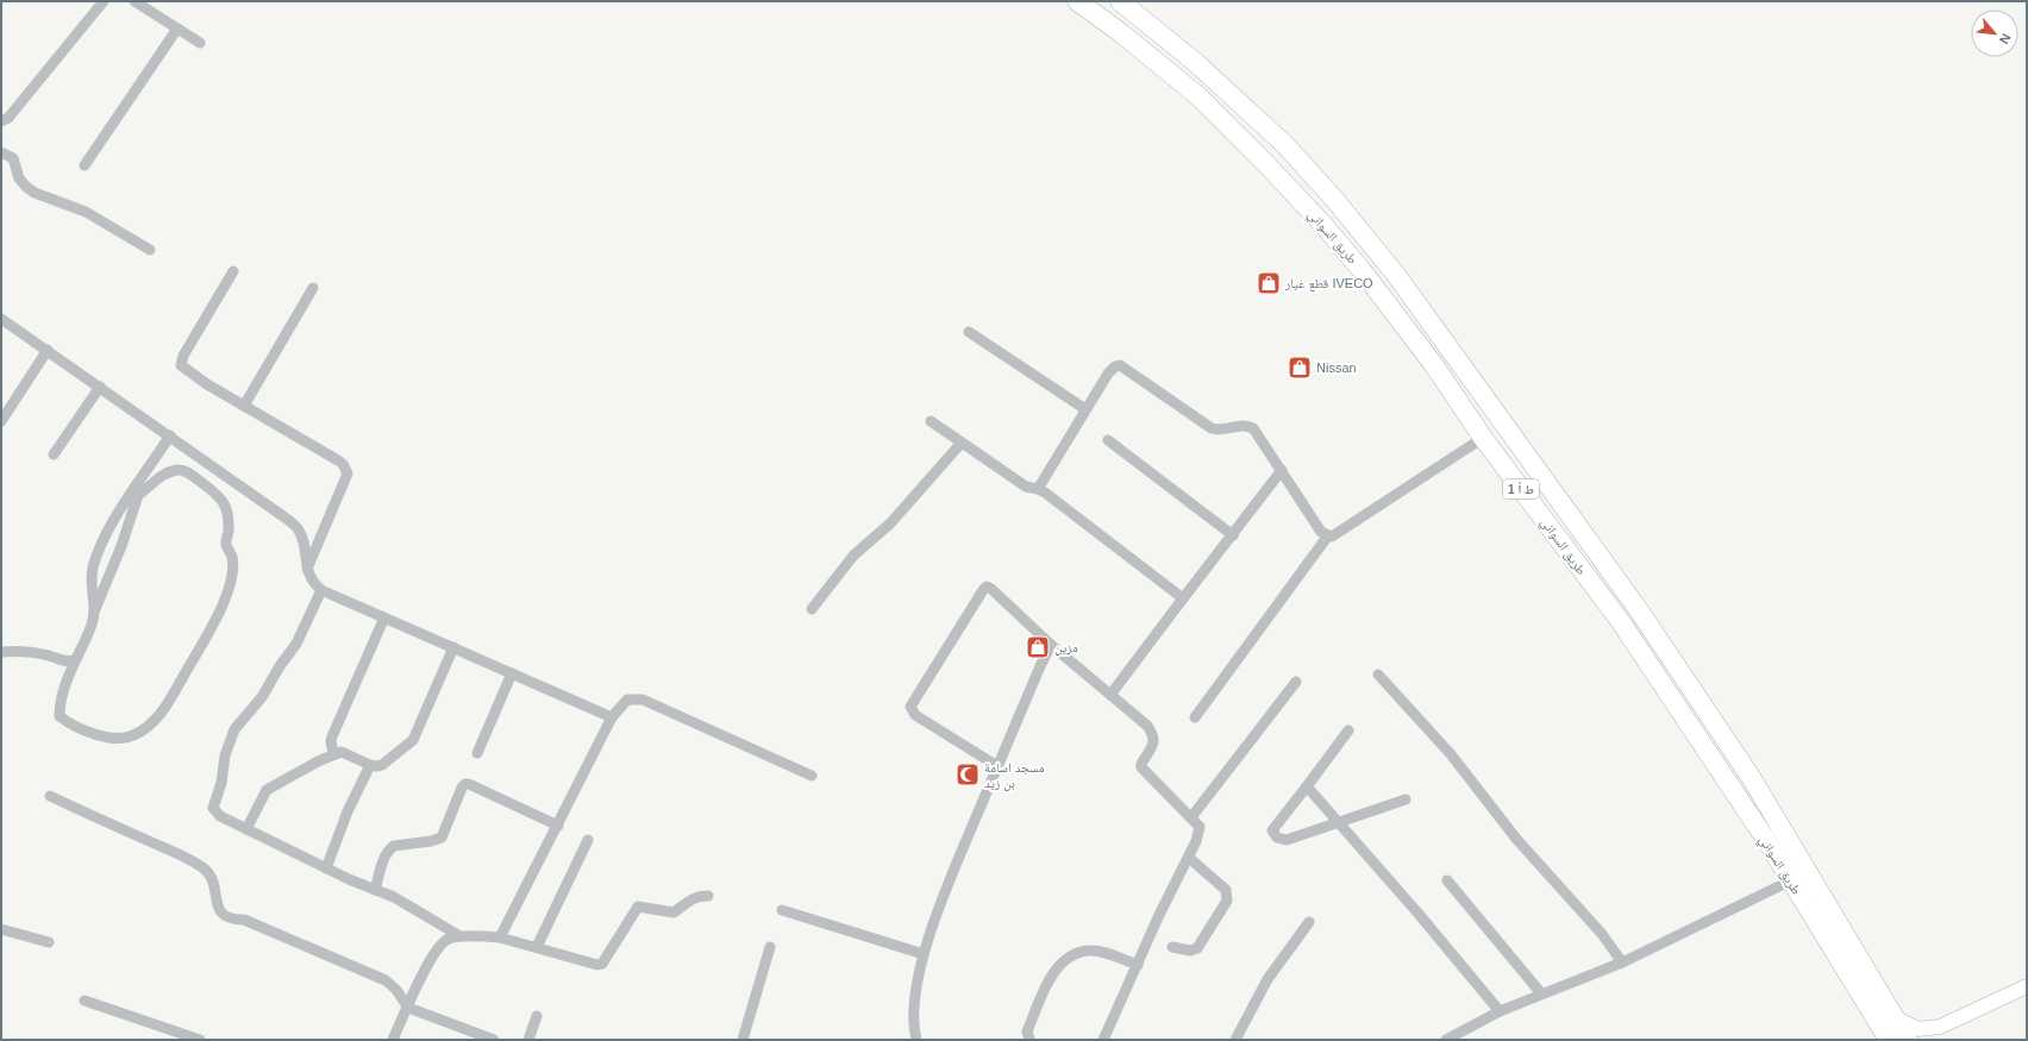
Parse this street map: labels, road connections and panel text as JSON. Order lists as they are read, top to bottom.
{
  "streets": {
    "highway": ["طريق السواني", "ط أ 1"]
  },
  "places": {
    "shop": ["قطع غيار IVECO", "Nissan", "مزين"],
    "mosque": ["مسجد اسامة بن زيد"]
  },
  "north": "bottom right"
}
